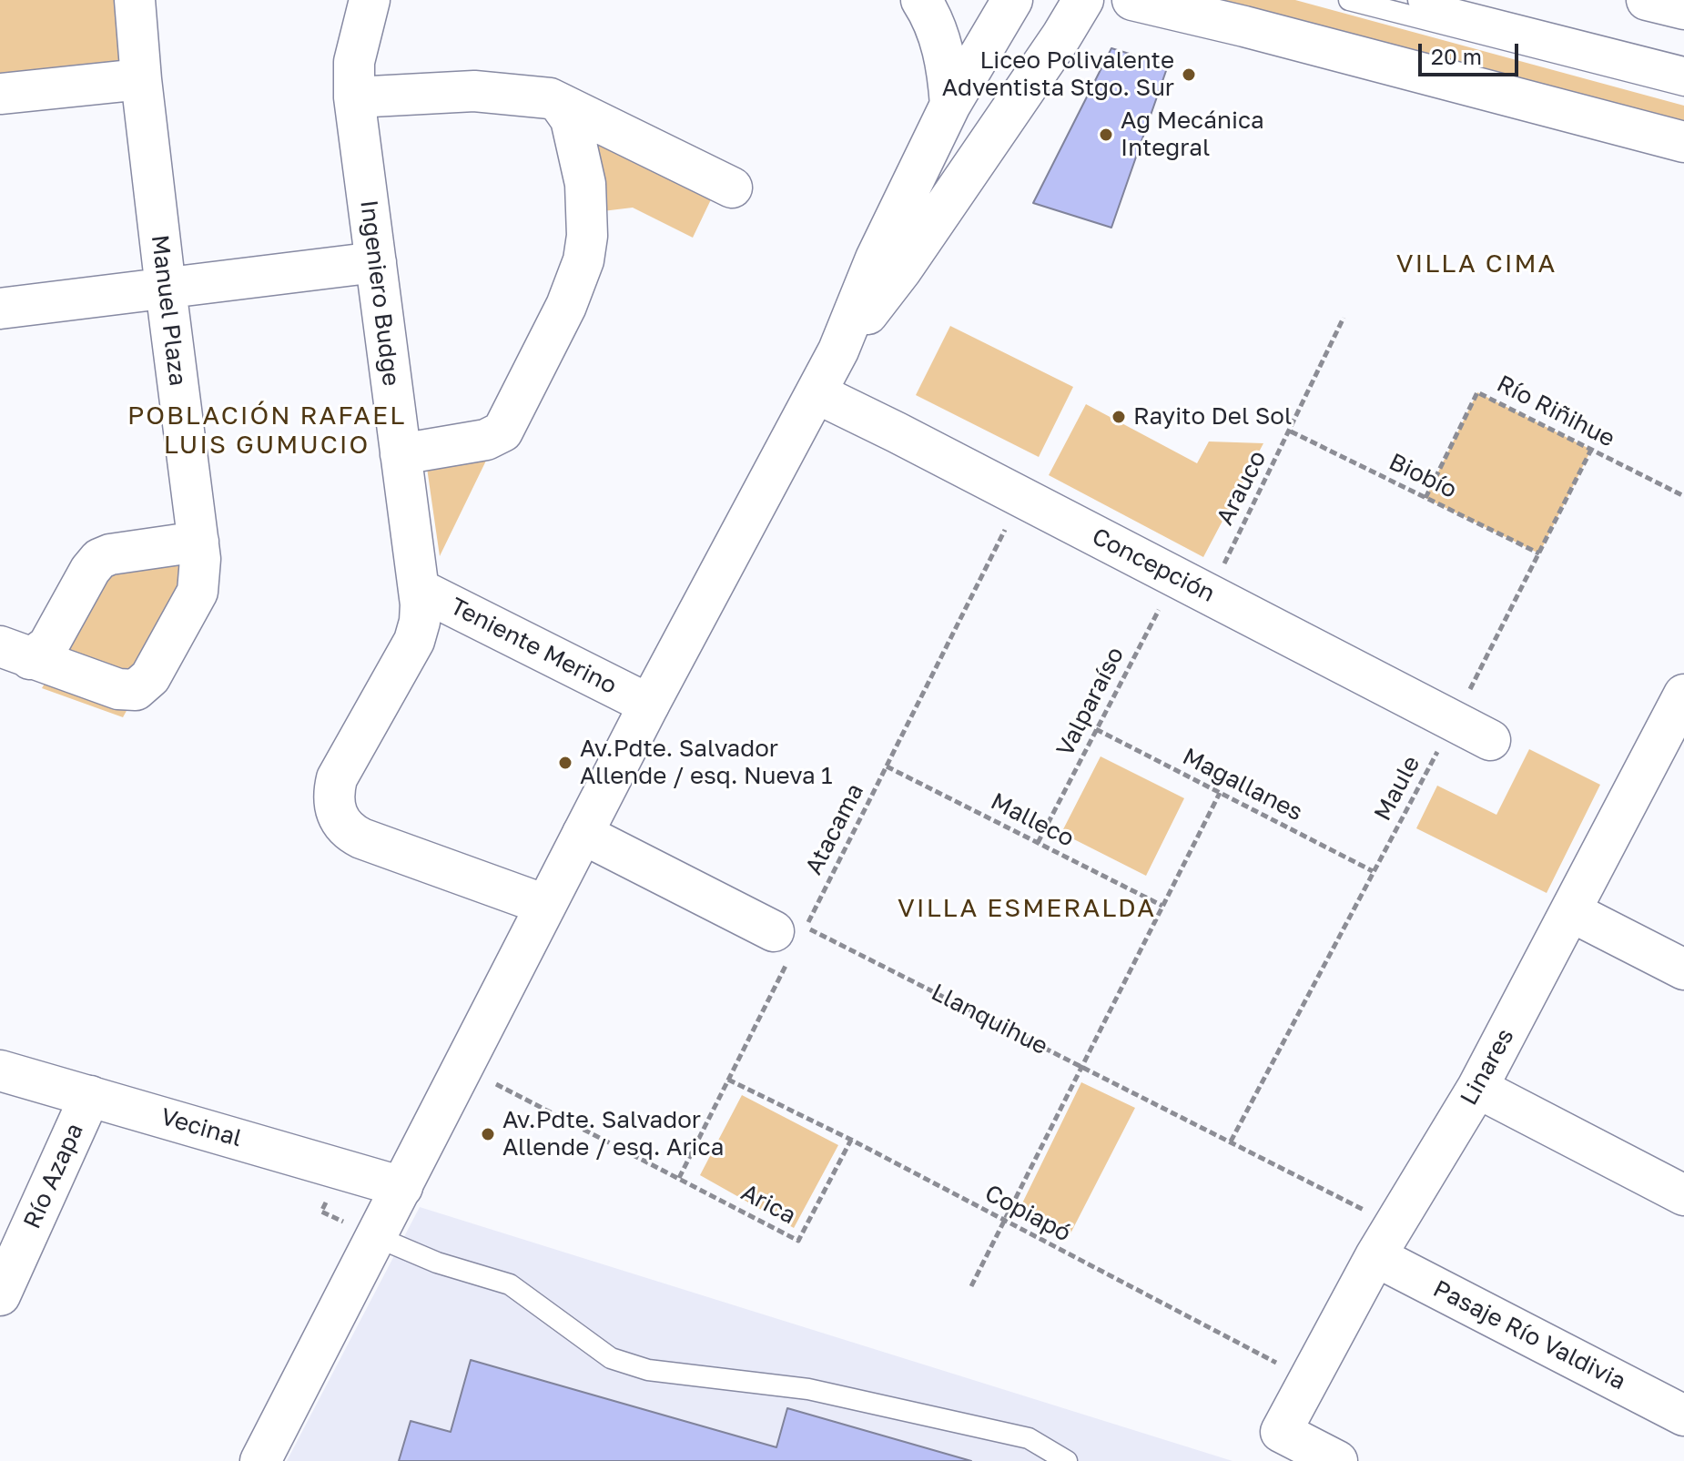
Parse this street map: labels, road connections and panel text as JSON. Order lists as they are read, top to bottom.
{
  "streets": {
    "street": [
      "Ingeniero Budge",
      "Manuel Plaza",
      "Concepción",
      "Teniente Merino",
      "Linares",
      "Vecinal",
      "Río Azapa",
      "Pasaje Río Valdivia"
    ],
    "path": [
      "Río Riñihue",
      "Biobío",
      "Arauco",
      "Valparaíso",
      "Magallanes",
      "Maule",
      "Malleco",
      "Atacama",
      "Llanquihue",
      "Arica",
      "Copiapó"
    ]
  },
  "crossings": [
    ["Ingeniero Budge", "Teniente Merino"],
    ["Río Riñihue", "Biobío"],
    ["Río Riñihue", "Maule"],
    ["Biobío", "Arauco"],
    ["Biobío", "Maule"],
    ["Arauco", "Concepción"],
    ["Arauco", "Valparaíso"],
    ["Concepción", "Valparaíso"],
    ["Concepción", "Maule"],
    ["Concepción", "Atacama"],
    ["Valparaíso", "Magallanes"],
    ["Valparaíso", "Malleco"],
    ["Magallanes", "Maule"],
    ["Maule", "Llanquihue"],
    ["Malleco", "Atacama"],
    ["Atacama", "Llanquihue"],
    ["Atacama", "Arica"],
    ["Atacama", "Copiapó"],
    ["Llanquihue", "Linares"],
    ["Llanquihue", "Pasaje Río Valdivia"],
    ["Linares", "Copiapó"],
    ["Linares", "Pasaje Río Valdivia"],
    ["Vecinal", "Río Azapa"],
    ["Arica", "Copiapó"]
  ],
  "districts": ["VILLA CIMA", "POBLACIÓN RAFAEL LUIS GUMUCIO", "VILLA ESMERALDA"],
  "places": [
    "Liceo Polivalente Adventista Stgo. Sur",
    "Ag Mecánica Integral",
    "Rayito Del Sol",
    "Av.Pdte. Salvador Allende / esq. Nueva 1",
    "Av.Pdte. Salvador Allende / esq. Arica"
  ],
  "scale_bar": "20 m"
}
